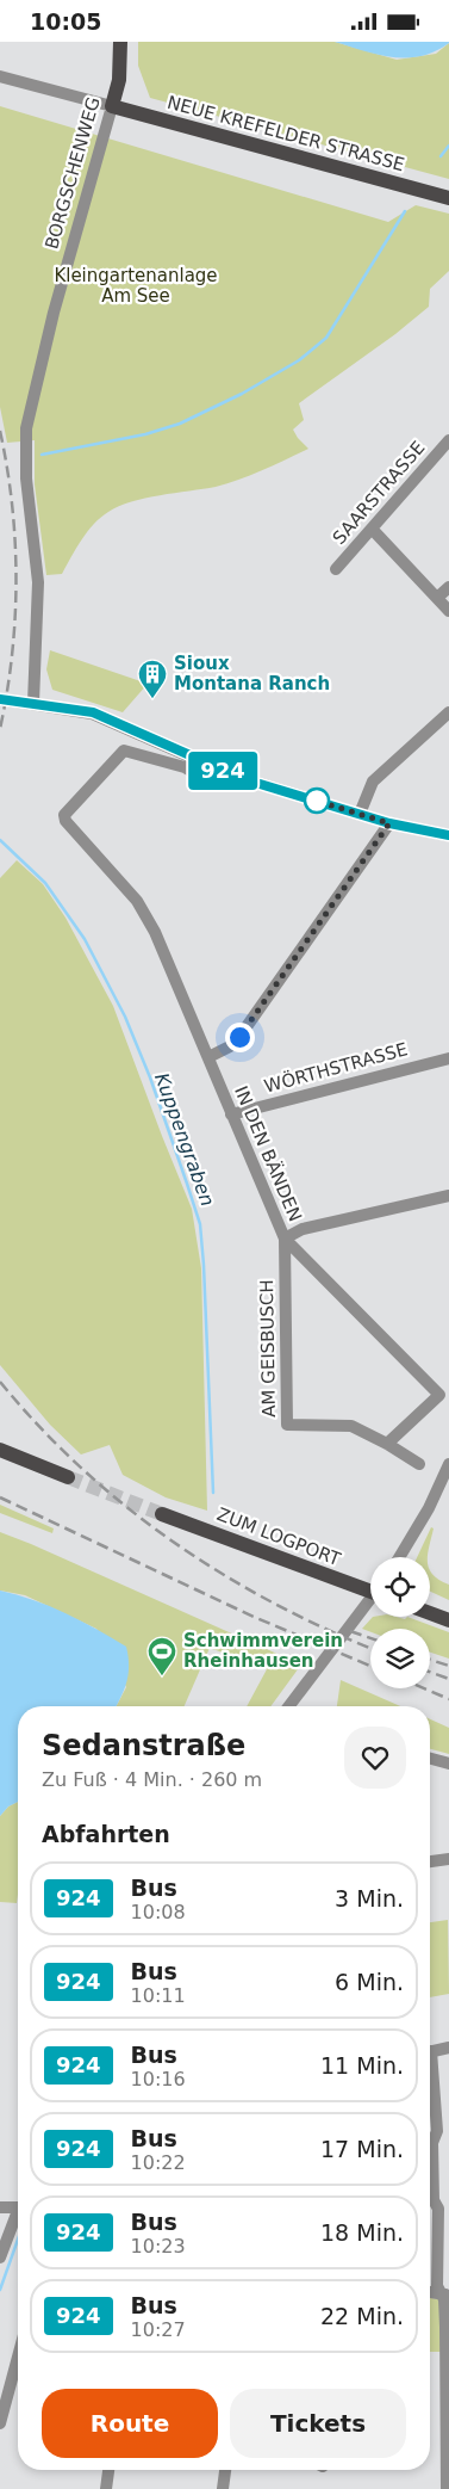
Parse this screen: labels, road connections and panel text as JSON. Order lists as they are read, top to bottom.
{
  "streets": {
    "main road": ["NEUE KREFELDER STRASSE", "BORGSCHENWEG", "ZUM LOGPORT"],
    "street": [
      "SAARSTRASSE",
      "WÖRTHSTRASSE",
      "IN DEN BÄNDEN",
      "AM GEISBUSCH"
    ]
  },
  "crossings": [
    ["NEUE KREFELDER STRASSE", "BORGSCHENWEG"],
    ["WÖRTHSTRASSE", "IN DEN BÄNDEN"],
    ["IN DEN BÄNDEN", "AM GEISBUSCH"]
  ],
  "water": ["Kuppengraben"],
  "parks": ["Kleingartenanlage Am See"],
  "places": {
    "building": ["Sioux Montana Ranch"],
    "sports": ["Schwimmverein Rheinhausen"]
  },
  "lines": ["bus line 924"],
  "page": {
    "status": "10:05",
    "on_map": "924",
    "heading": [
      ["Sedanstraße", "Zu Fuß · 4 Min. · 260 m"],
      "Abfahrten"
    ],
    "list": [
      {
        "mark": "924",
        "name": "Bus",
        "note": "10:08",
        "value": "3 Min."
      },
      {
        "mark": "924",
        "name": "Bus",
        "note": "10:11",
        "value": "6 Min."
      },
      {
        "mark": "924",
        "name": "Bus",
        "note": "10:16",
        "value": "11 Min."
      },
      {
        "mark": "924",
        "name": "Bus",
        "note": "10:22",
        "value": "17 Min."
      },
      {
        "mark": "924",
        "name": "Bus",
        "note": "10:23",
        "value": "18 Min."
      },
      {
        "mark": "924",
        "name": "Bus",
        "note": "10:27",
        "value": "22 Min."
      }
    ],
    "buttons": ["Route", "Tickets"]
  }
}
